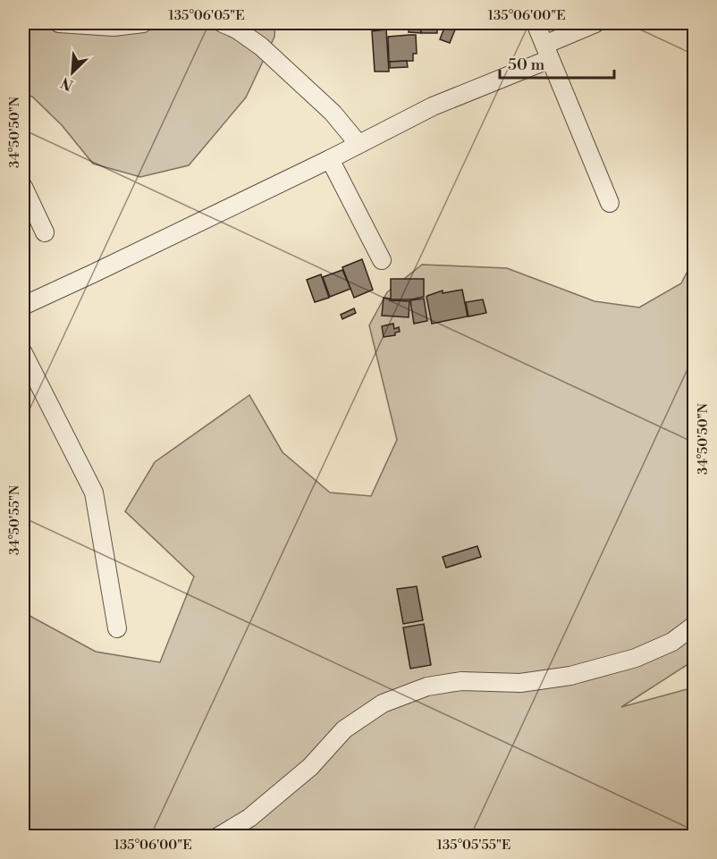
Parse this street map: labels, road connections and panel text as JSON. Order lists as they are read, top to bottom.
{
  "scale_bar": "50 m",
  "north": "bottom left",
  "coordinates": [
    "135°06'05\"E",
    "135°06'00\"E",
    "34°50'50\"N",
    "34°50'55\"N",
    "135°05'55\"E"
  ]
}
